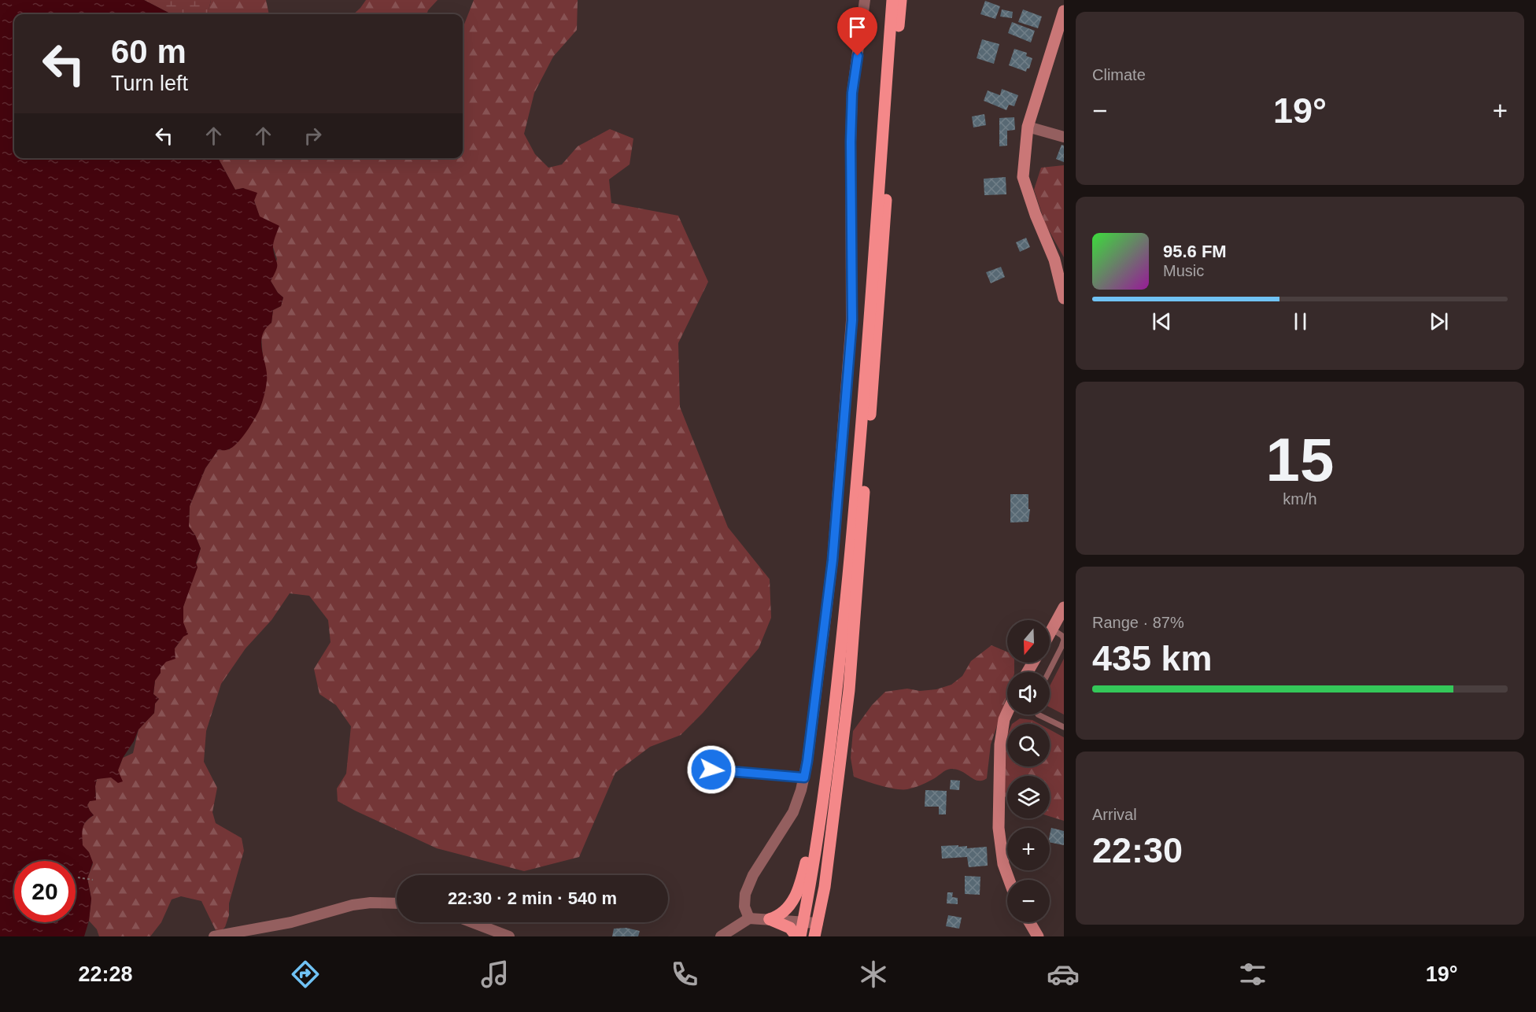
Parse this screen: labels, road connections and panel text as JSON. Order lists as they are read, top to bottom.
{
  "north": "bottom",
  "page": {
    "tile": [
      "Climate",
      ["15", "km/h"],
      ["Range · 87%", "435 km"],
      ["Arrival", "22:30"]
    ],
    "turn": ["60 m", "Turn left"],
    "heat": ["−", "19°", "+"],
    "song": ["95.6 FM", "Music"],
    "map_buttons": ["+", "−"],
    "limit": "20",
    "trip": "22:30 · 2 min · 540 m",
    "tabs": ["22:28", "19°"]
  }
}
